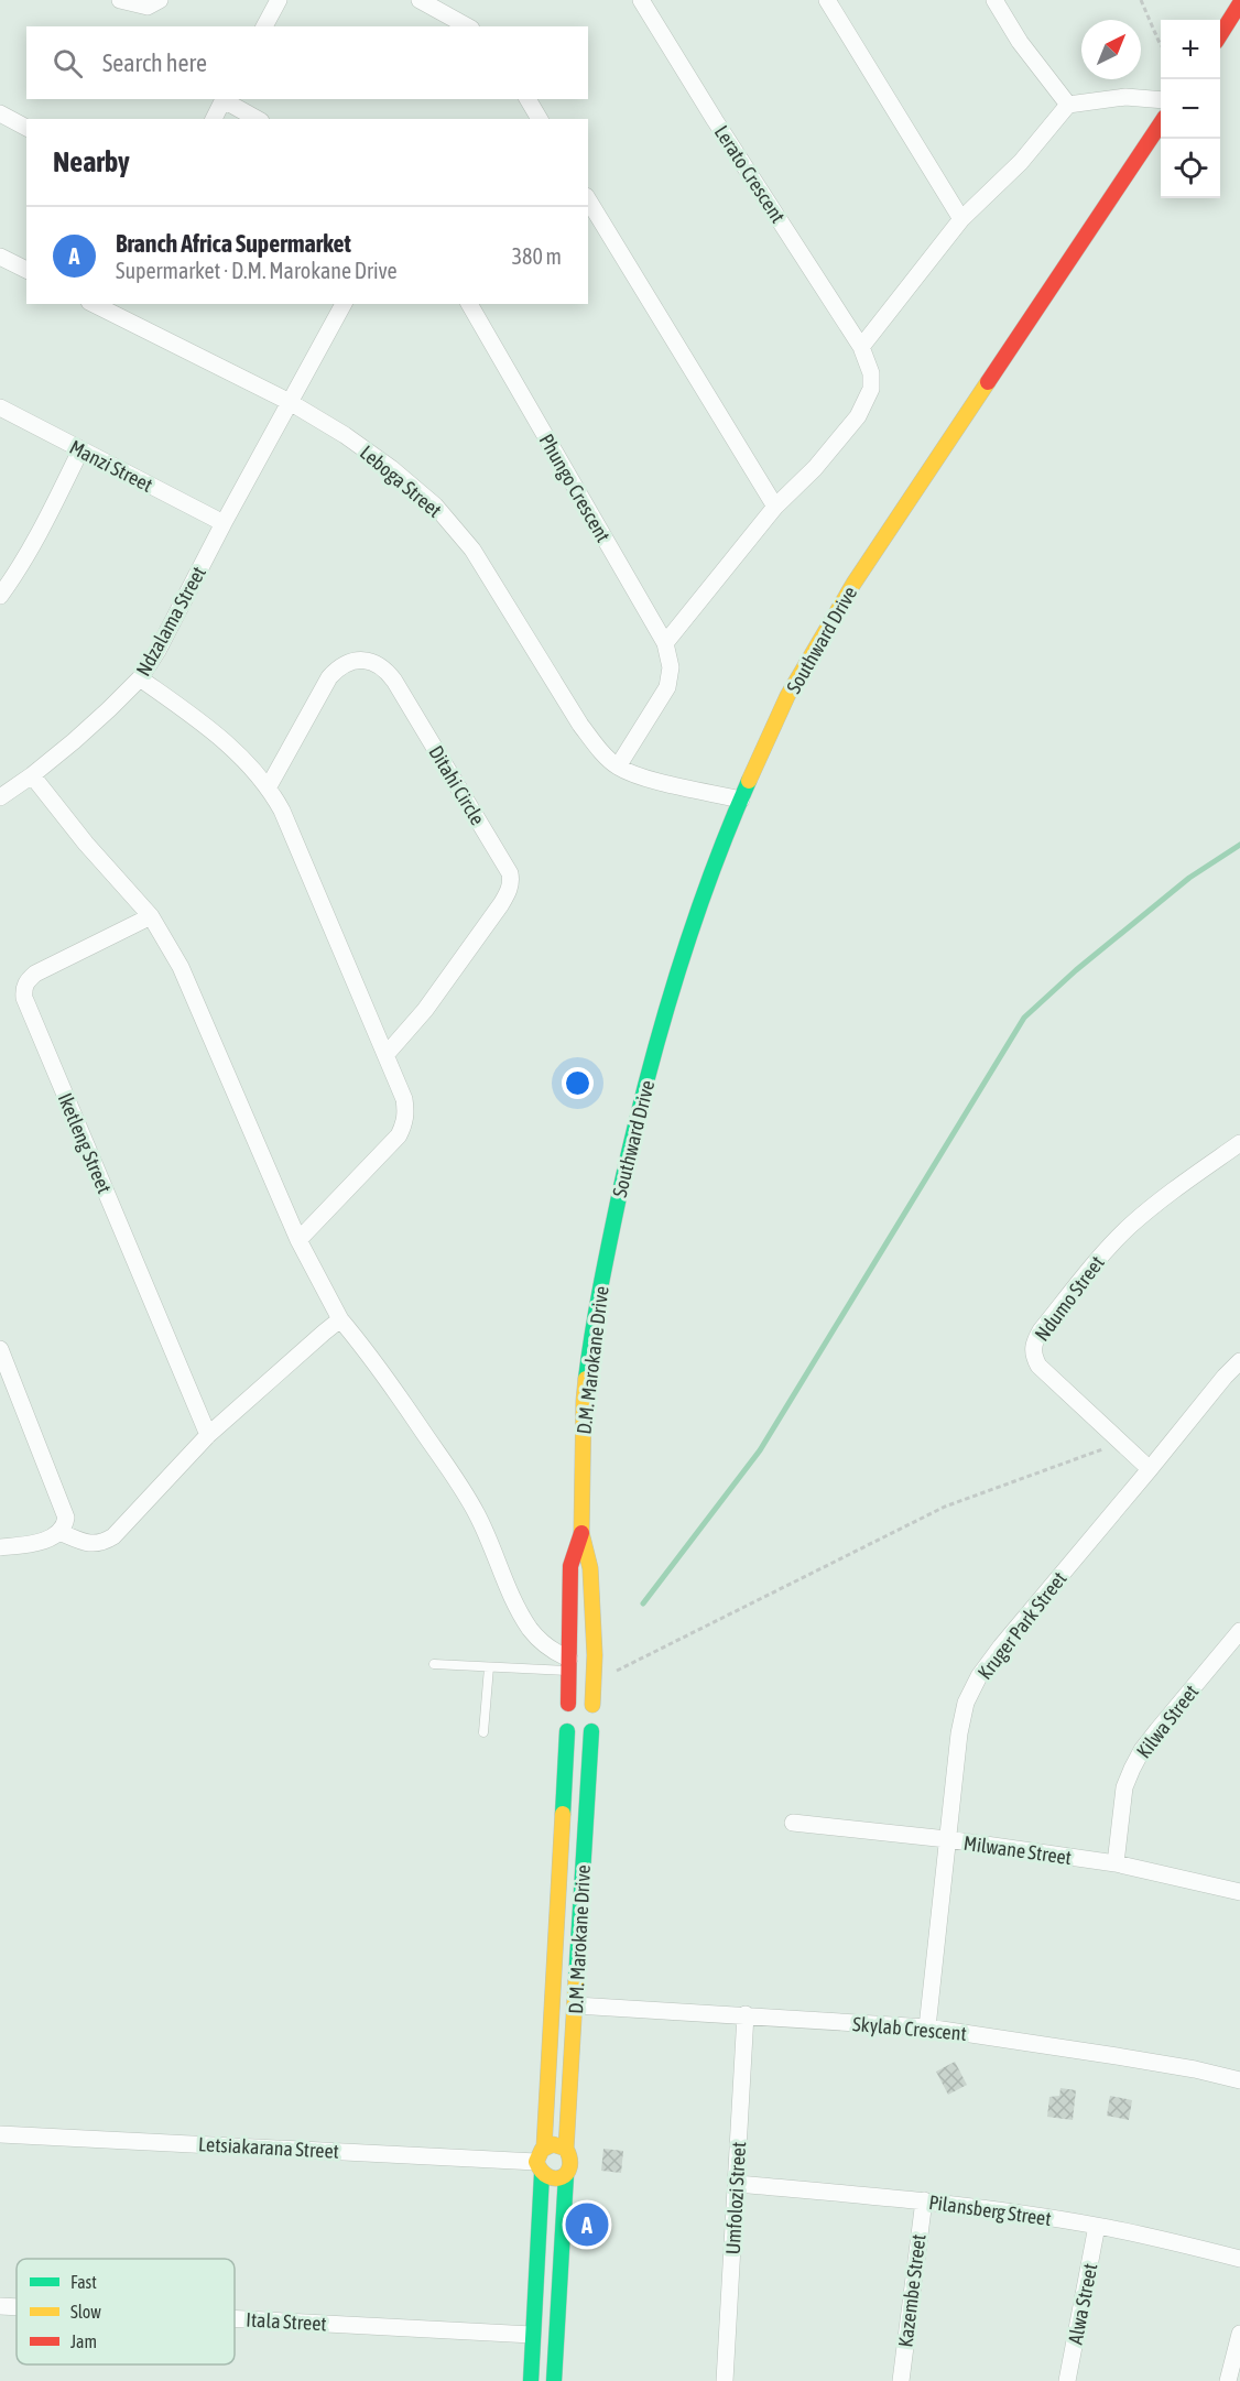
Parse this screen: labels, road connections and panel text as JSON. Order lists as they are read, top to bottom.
{
  "streets": {
    "main road": ["Southward Drive", "D.M. Marokane Drive"],
    "street": [
      "Lerato Crescent",
      "Manzi Street",
      "Leboga Street",
      "Phungo Crescent",
      "Ndzalama Street",
      "Ditahi Circle",
      "Iketleng Street",
      "Ndumo Street",
      "Kruger Park Street",
      "Kilwa Street",
      "Milwane Street",
      "Skylab Crescent",
      "Letsiakarana Street",
      "Umfolozi Street",
      "Pilansberg Street",
      "Kazembe Street",
      "Alwa Street",
      "Itala Street"
    ]
  },
  "crossings": [
    ["Lerato Crescent", "Phungo Crescent"],
    ["Manzi Street", "Ndzalama Street"],
    ["Leboga Street", "Phungo Crescent"],
    ["Leboga Street", "Ndzalama Street"],
    ["Southward Drive", "D.M. Marokane Drive"],
    ["Ndumo Street", "Kruger Park Street"],
    ["D.M. Marokane Drive", "Skylab Crescent"],
    ["D.M. Marokane Drive", "Letsiakarana Street"],
    ["D.M. Marokane Drive", "Itala Street"],
    ["Kruger Park Street", "Milwane Street"],
    ["Kruger Park Street", "Skylab Crescent"],
    ["Kilwa Street", "Milwane Street"],
    ["Skylab Crescent", "Umfolozi Street"],
    ["Umfolozi Street", "Pilansberg Street"],
    ["Pilansberg Street", "Kazembe Street"],
    ["Pilansberg Street", "Alwa Street"]
  ],
  "legend": ["Fast", "Slow", "Jam"],
  "north": "top right",
  "page": {
    "map_buttons": ["+", "−"],
    "search": "Search here",
    "heading": "Nearby",
    "list": [
      {
        "mark": "A",
        "name": "Branch Africa Supermarket",
        "note": "Supermarket · D.M. Marokane Drive",
        "value": "380 m"
      }
    ],
    "pins": "A"
  }
}
